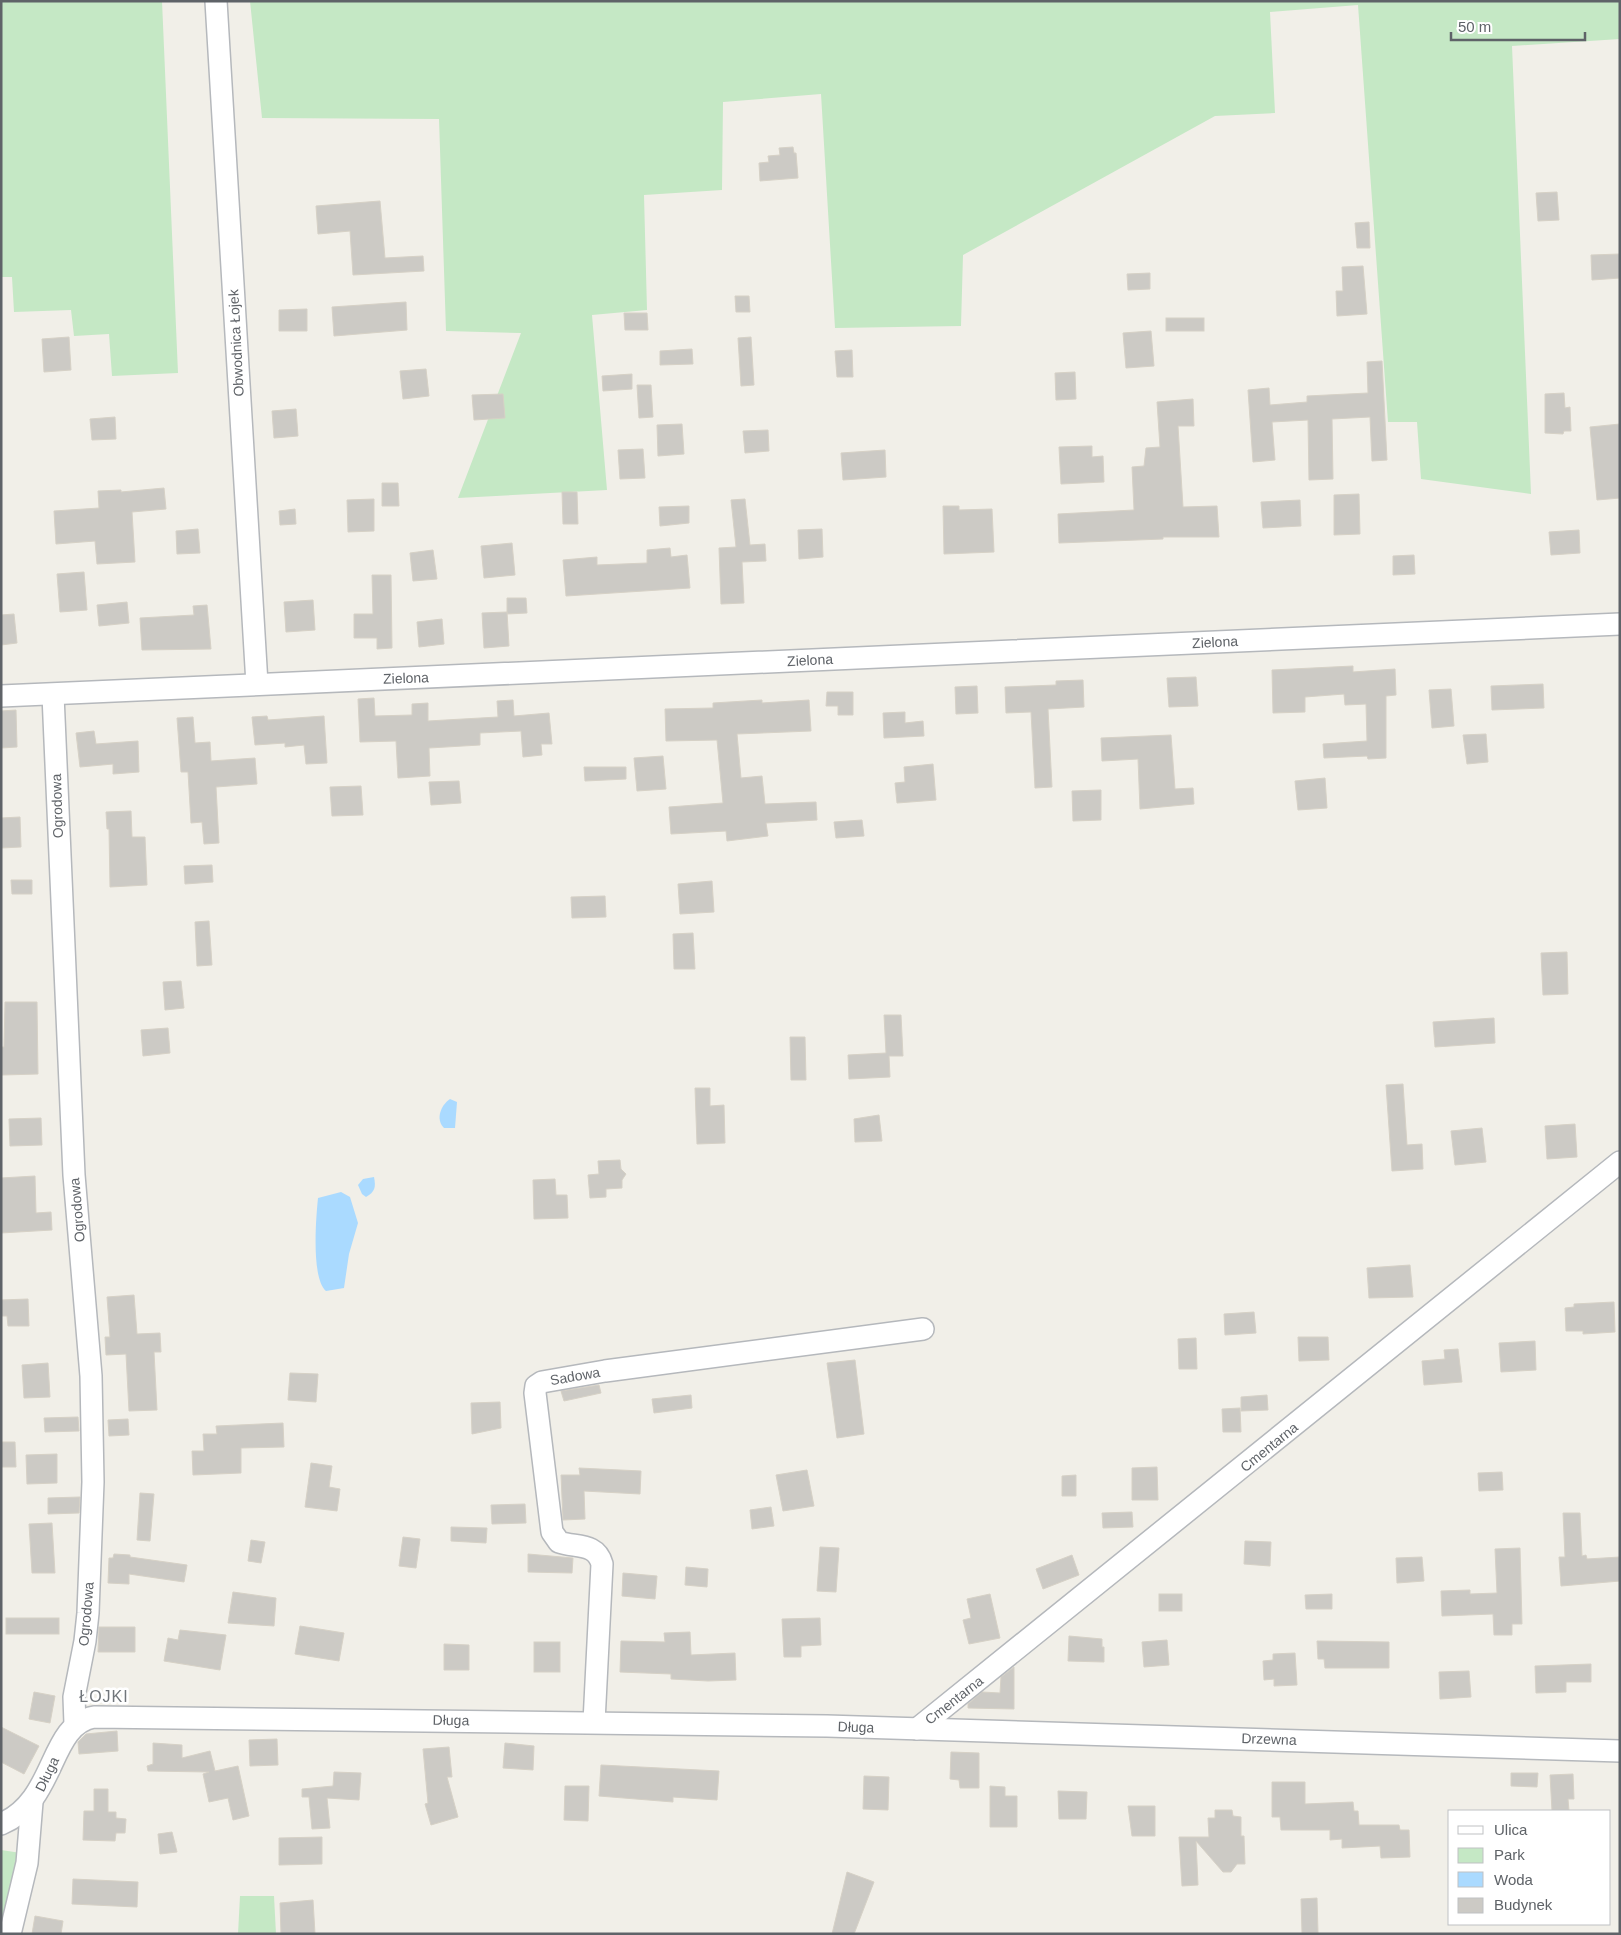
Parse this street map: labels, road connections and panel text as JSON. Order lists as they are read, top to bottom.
{
  "streets": {
    "street": [
      "Obwodnica Łojek",
      "Zielona",
      "Ogrodowa",
      "Sadowa",
      "Cmentarna",
      "Długa",
      "Drzewna"
    ]
  },
  "crossings": [
    ["Obwodnica Łojek", "Zielona"],
    ["Zielona", "Ogrodowa"],
    ["Ogrodowa", "Długa"],
    ["Sadowa", "Długa"],
    ["Cmentarna", "Długa"],
    ["Cmentarna", "Drzewna"],
    ["Długa", "Drzewna"]
  ],
  "districts": ["ŁOJKI"],
  "legend": [
    "Ulica",
    "Park",
    "Woda",
    "Budynek"
  ],
  "scale_bar": "50 m"
}
